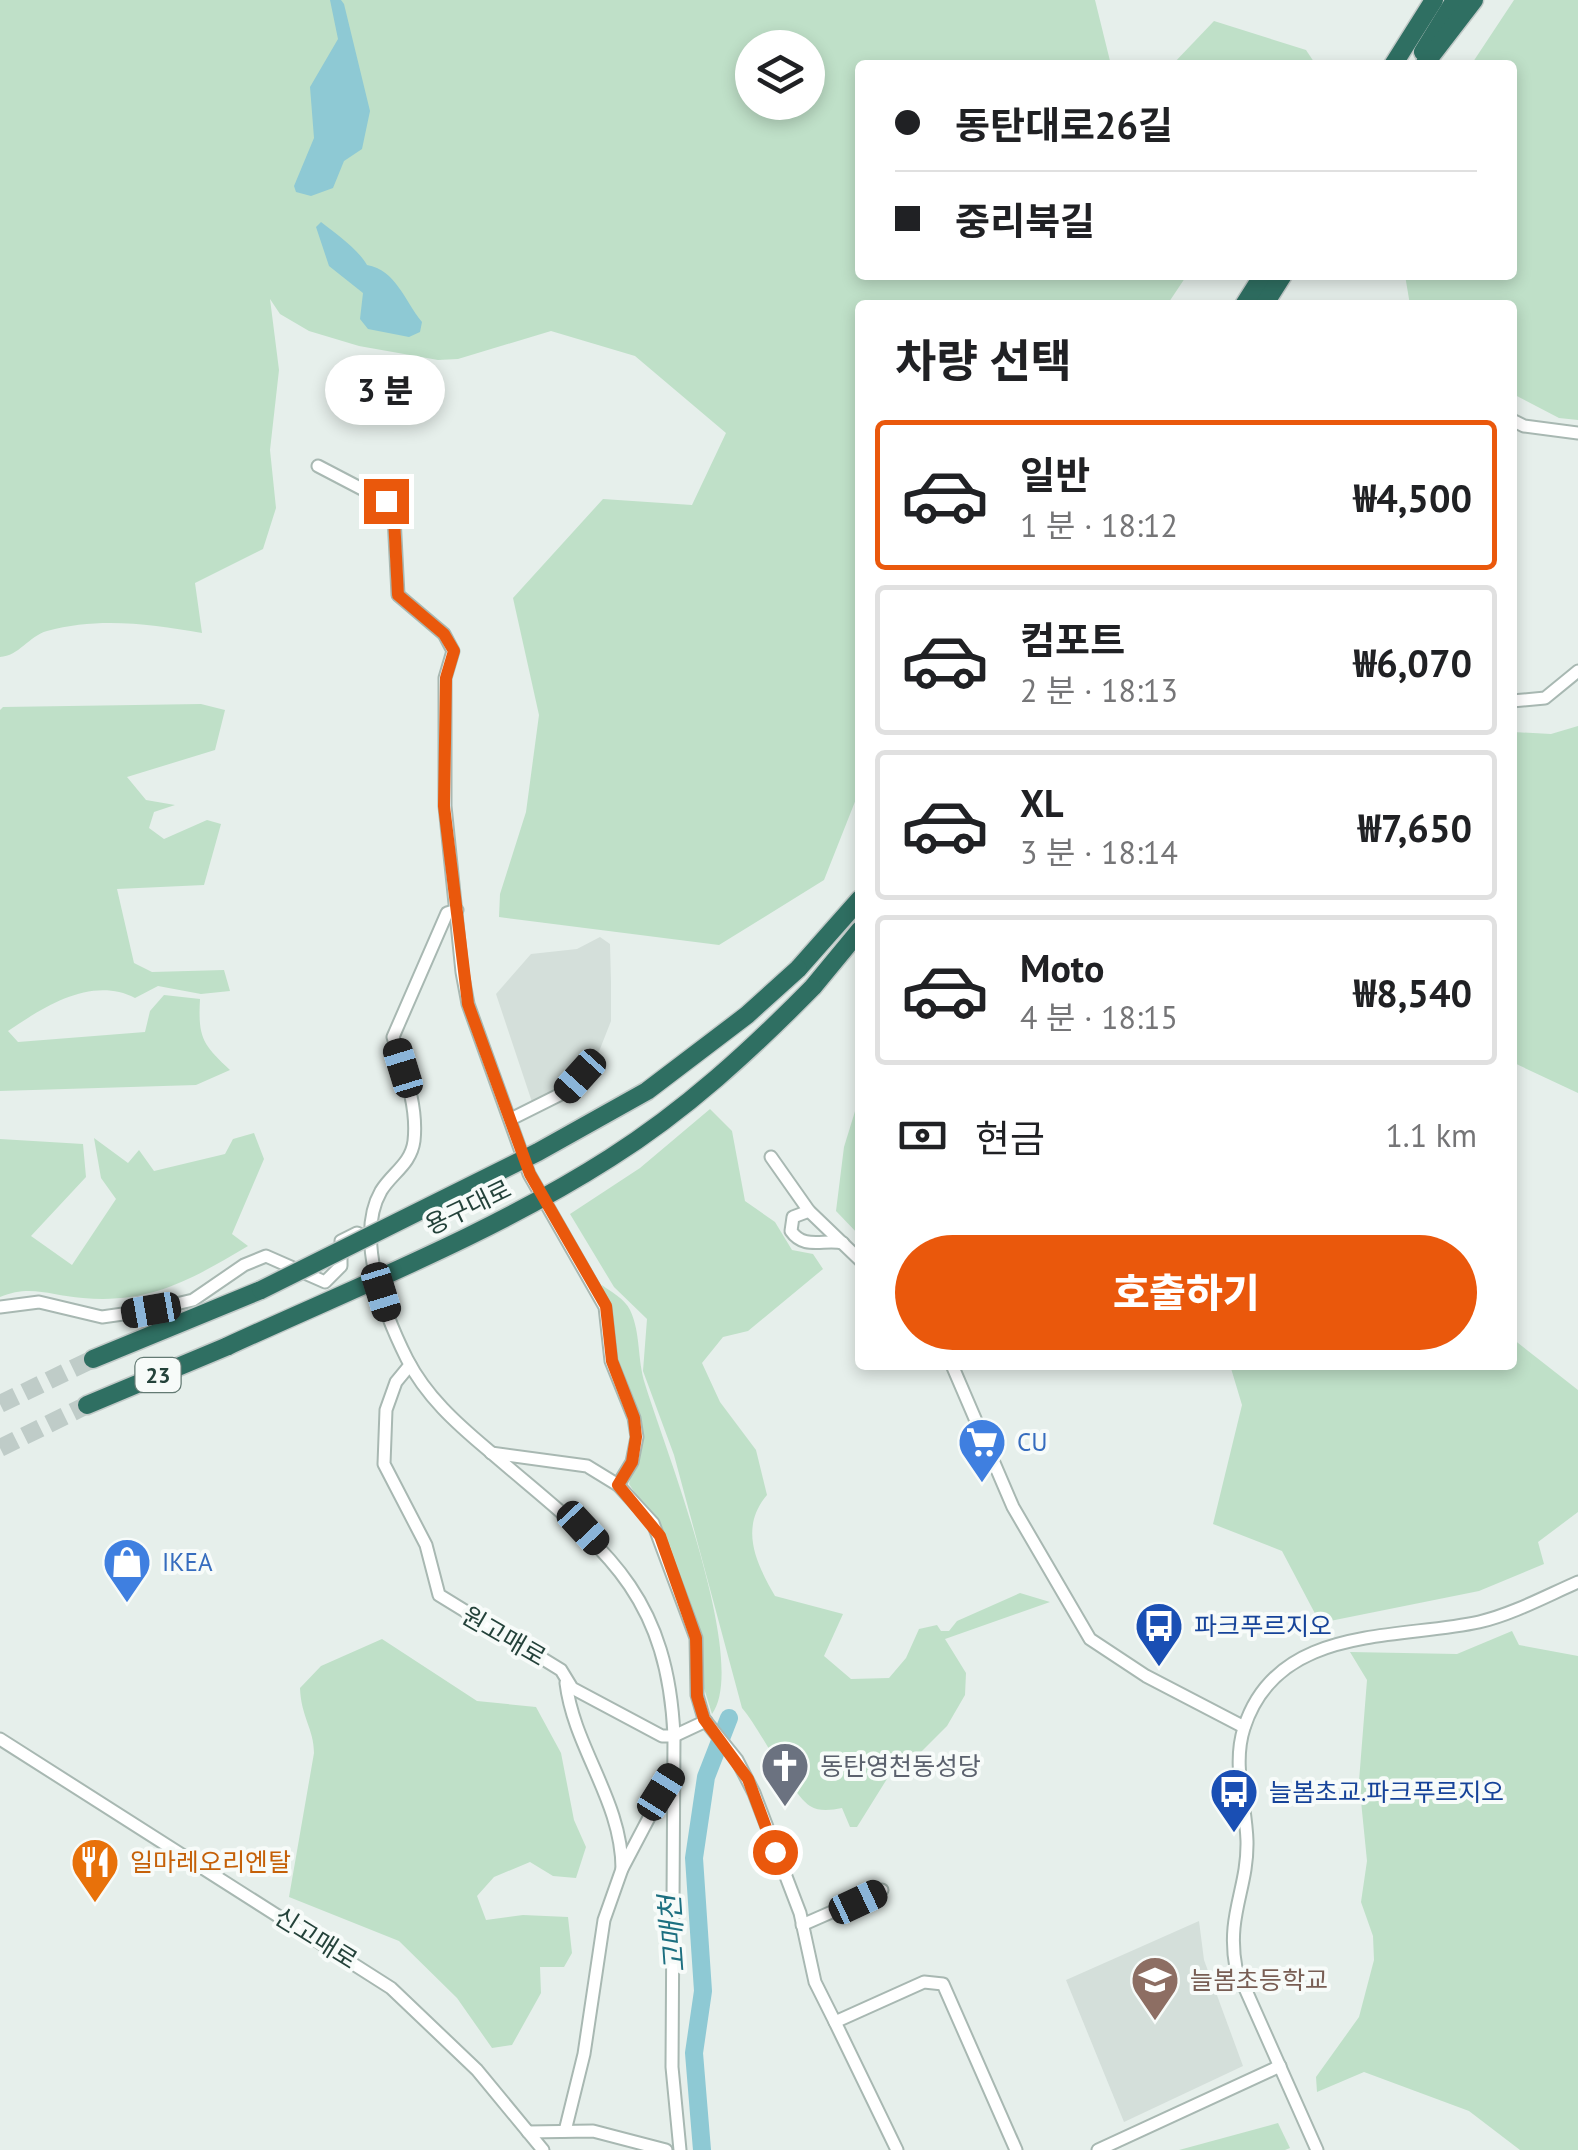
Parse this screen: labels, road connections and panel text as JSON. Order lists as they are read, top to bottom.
{
  "streets": {
    "highway": ["용구대로", "23"],
    "street": ["원고매로", "신고매로"]
  },
  "water": ["고매천"],
  "places": {
    "supermarket": ["CU"],
    "shop": ["IKEA"],
    "bus stop": ["파크푸르지오", "늘봄초교.파크푸르지오"],
    "church": ["동탄영천동성당"],
    "restaurant": ["일마레오리엔탈"],
    "school or university": ["늘봄초등학교"]
  },
  "page": {
    "banner": ["동탄대로26길", "중리북길"],
    "heading": "차량 선택",
    "bubble": "3 분",
    "list": [
      {
        "name": "일반",
        "note": "1 분 · 18:12",
        "value": "₩4,500"
      },
      {
        "name": "컴포트",
        "note": "2 분 · 18:13",
        "value": "₩6,070"
      },
      {
        "name": "XL",
        "note": "3 분 · 18:14",
        "value": "₩7,650"
      },
      {
        "name": "Moto",
        "note": "4 분 · 18:15",
        "value": "₩8,540"
      }
    ],
    "pay": ["현금", "1.1 km"],
    "buttons": "호출하기"
  }
}
